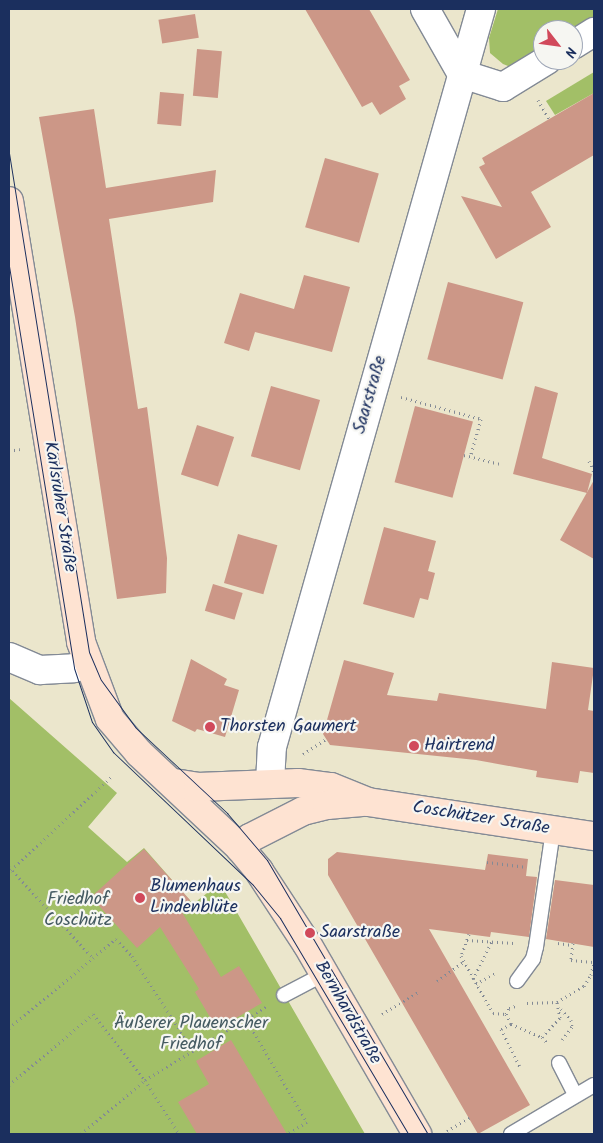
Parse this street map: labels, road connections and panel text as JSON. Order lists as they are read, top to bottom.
{
  "streets": {
    "street": [
      "Saarstraße",
      "Karlsruher Straße",
      "Coschützer Straße",
      "Bernhardstraße"
    ]
  },
  "crossings": [
    ["Saarstraße", "Coschützer Straße"],
    ["Karlsruher Straße", "Coschützer Straße"],
    ["Karlsruher Straße", "Bernhardstraße"],
    ["Coschützer Straße", "Bernhardstraße"]
  ],
  "parks": ["Friedhof Coschütz", "Äußerer Plauenscher Friedhof"],
  "places": [
    "Thorsten Gaumert",
    "Hairtrend",
    "Blumenhaus Lindenblüte",
    "Saarstraße"
  ],
  "north": "bottom right"
}
